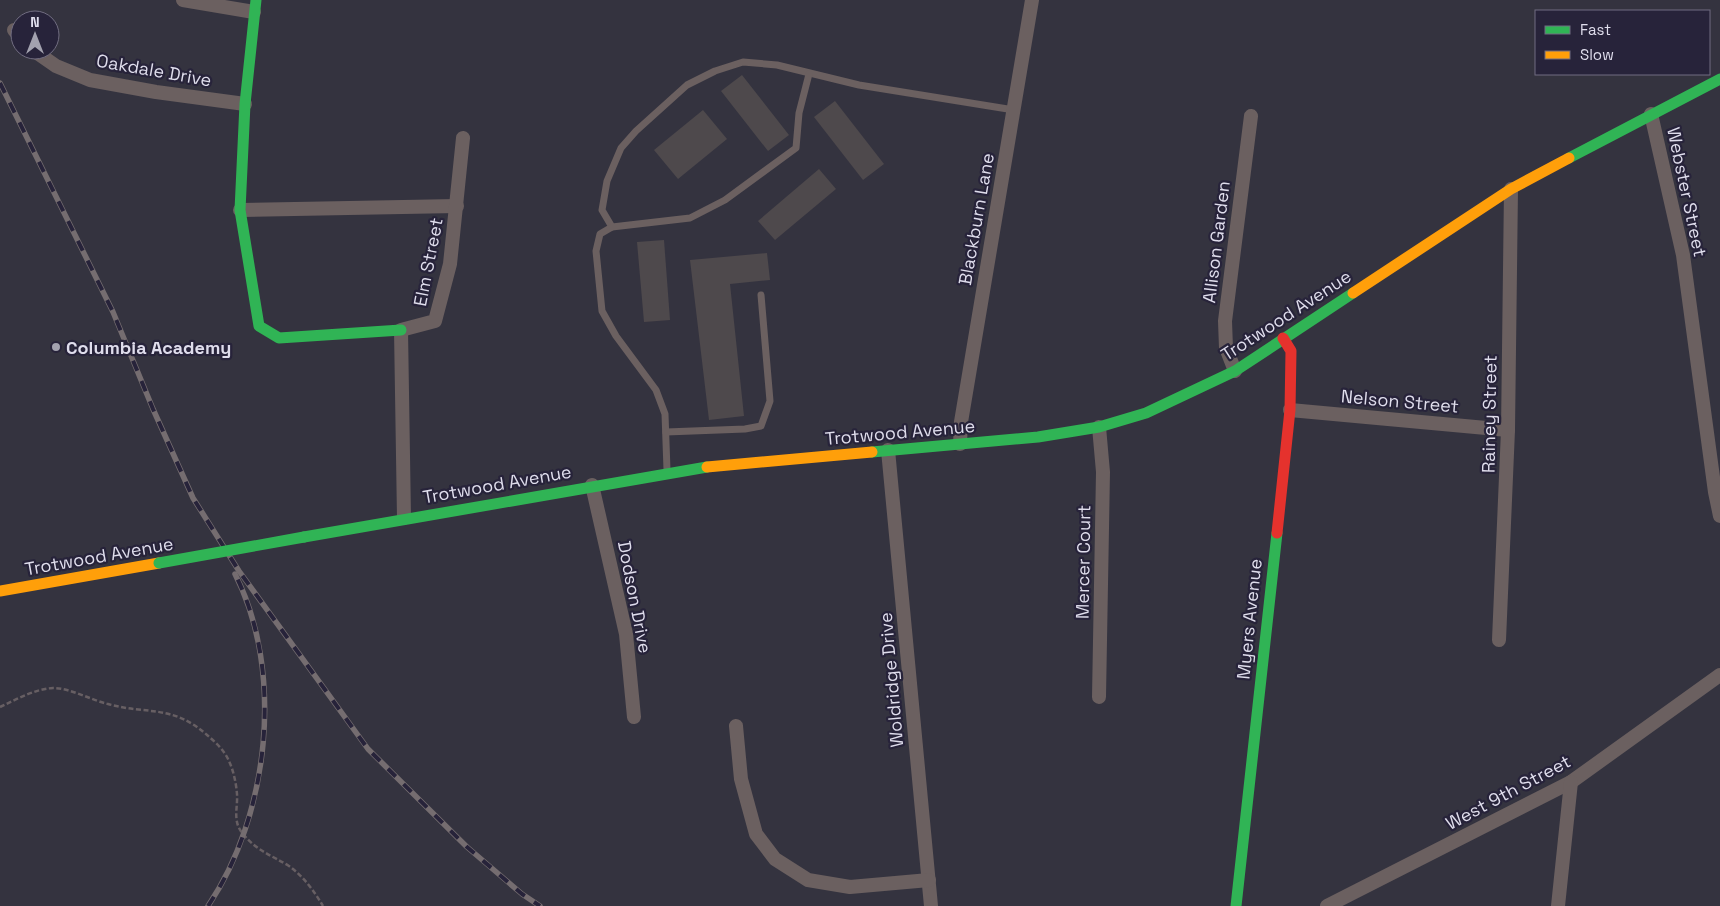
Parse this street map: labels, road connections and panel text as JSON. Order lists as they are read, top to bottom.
{
  "streets": {
    "main road": ["Trotwood Avenue", "Myers Avenue"],
    "street": [
      "Oakdale Drive",
      "Webster Street",
      "Blackburn Lane",
      "Allison Garden",
      "Elm Street",
      "Nelson Street",
      "Rainey Street",
      "Mercer Court",
      "Dodson Drive",
      "Woldridge Drive",
      "West 9th Street"
    ]
  },
  "crossings": [
    ["Webster Street", "Trotwood Avenue"],
    ["Blackburn Lane", "Trotwood Avenue"],
    ["Allison Garden", "Trotwood Avenue"],
    ["Trotwood Avenue", "Rainey Street"],
    ["Trotwood Avenue", "Mercer Court"],
    ["Trotwood Avenue", "Dodson Drive"],
    ["Trotwood Avenue", "Myers Avenue"],
    ["Trotwood Avenue", "Woldridge Drive"],
    ["Nelson Street", "Rainey Street"],
    ["Nelson Street", "Myers Avenue"]
  ],
  "places": ["Columbia Academy"],
  "legend": ["Fast", "Slow"],
  "north": "top"
}
